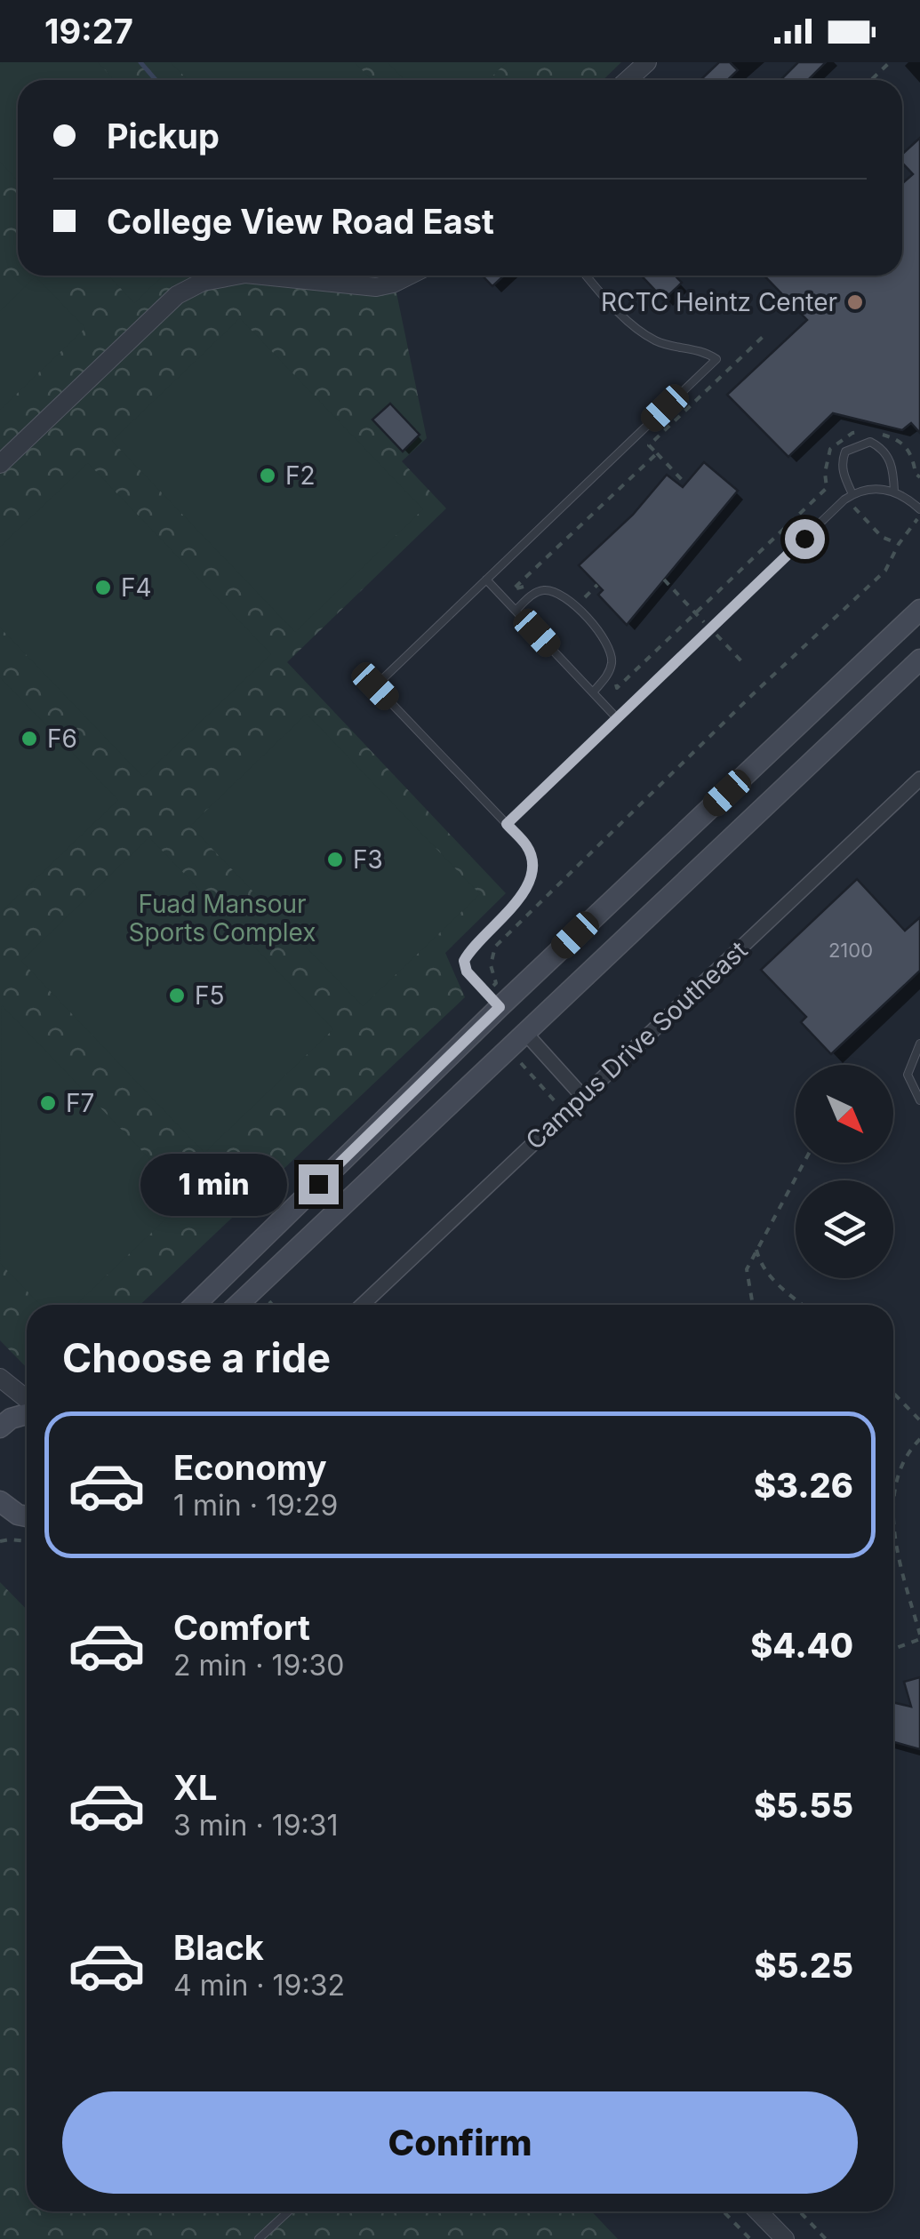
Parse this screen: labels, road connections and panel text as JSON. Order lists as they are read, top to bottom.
{
  "streets": {
    "street": ["Campus Drive Southeast"]
  },
  "parks": ["Fuad Mansour Sports Complex"],
  "places": [
    "RCTC Heintz Center",
    "F2",
    "F4",
    "F6",
    "F3",
    "F5",
    "F7"
  ],
  "house_numbers": ["2100"],
  "north": "bottom right",
  "page": {
    "status": "19:27",
    "banner": ["Pickup", "College View Road East"],
    "bubble": "1 min",
    "heading": "Choose a ride",
    "list": [
      {
        "name": "Economy",
        "note": "1 min · 19:29",
        "value": "$3.26"
      },
      {
        "name": "Comfort",
        "note": "2 min · 19:30",
        "value": "$4.40"
      },
      {
        "name": "XL",
        "note": "3 min · 19:31",
        "value": "$5.55"
      },
      {
        "name": "Black",
        "note": "4 min · 19:32",
        "value": "$5.25"
      }
    ],
    "buttons": "Confirm"
  }
}
